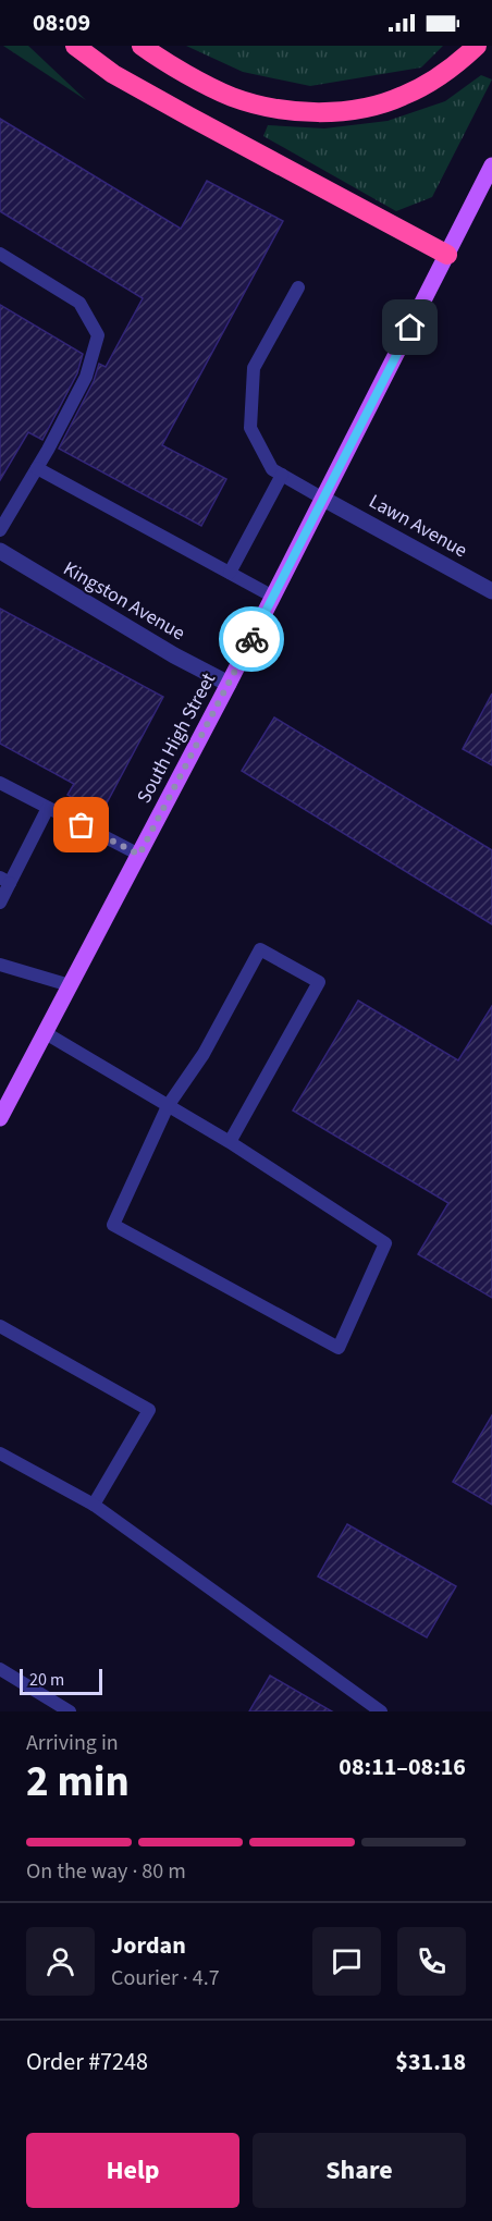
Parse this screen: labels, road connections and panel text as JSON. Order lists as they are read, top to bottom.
{
  "streets": {
    "main road": ["South High Street"],
    "street": ["Lawn Avenue", "Kingston Avenue"]
  },
  "crossings": [
    ["Lawn Avenue", "South High Street"],
    ["Kingston Avenue", "South High Street"]
  ],
  "scale_bar": "20 m",
  "page": {
    "status": "08:09",
    "scale": "20 m",
    "heading": ["2 min", "Arriving in", "08:11–08:16"],
    "panel": [
      "Jordan",
      "Courier · 4.7",
      "Order #7248",
      "$31.18"
    ],
    "bar": "On the way · 80 m",
    "buttons": ["Help", "Share"]
  }
}
